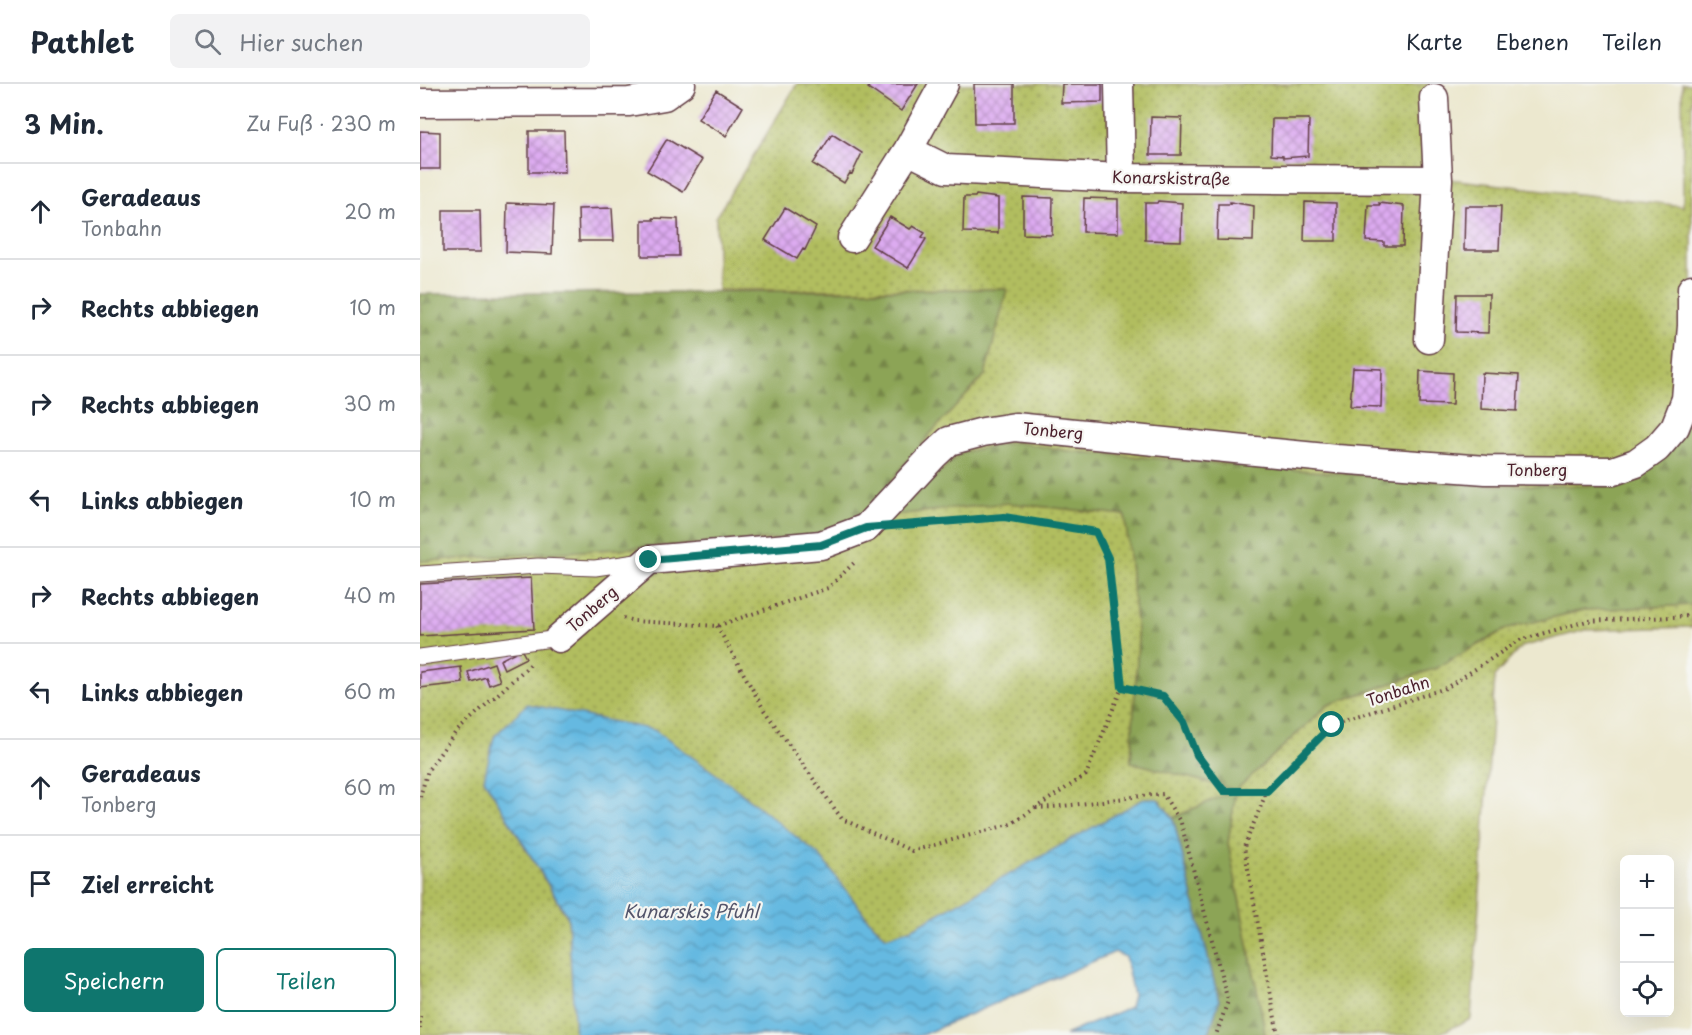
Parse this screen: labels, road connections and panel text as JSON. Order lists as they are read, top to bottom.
{
  "streets": {
    "street": ["Konarskistraße", "Tonberg"],
    "path": ["Tonbahn"]
  },
  "water": ["Kunarskis Pfuhl"],
  "page": {
    "header": "Pathlet",
    "search": "Hier suchen",
    "nav": ["Karte", "Ebenen", "Teilen"],
    "heading": ["3 Min.", "Zu Fuß · 230 m"],
    "list": [
      ["Geradeaus", "Tonbahn", "20 m"],
      ["Rechts abbiegen", "10 m"],
      ["Rechts abbiegen", "30 m"],
      ["Links abbiegen", "10 m"],
      ["Rechts abbiegen", "40 m"],
      ["Links abbiegen", "60 m"],
      ["Geradeaus", "Tonberg", "60 m"],
      "Ziel erreicht"
    ],
    "map_buttons": ["+", "−"],
    "buttons": ["Speichern", "Teilen"]
  }
}
